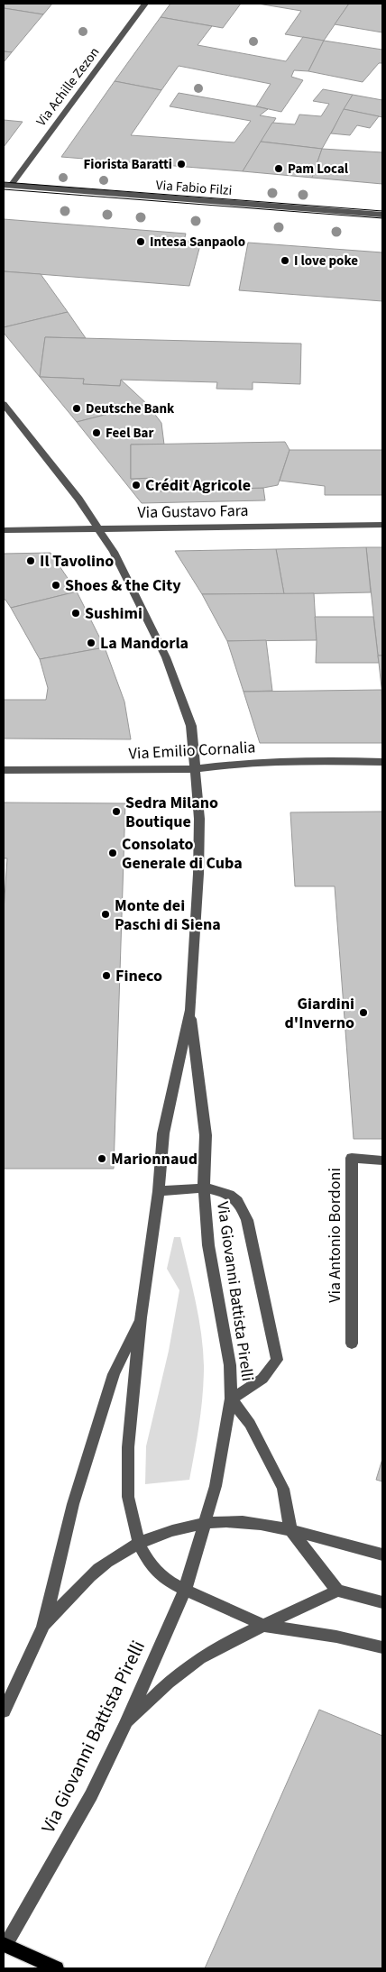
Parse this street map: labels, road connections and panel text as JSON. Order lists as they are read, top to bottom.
{
  "streets": {
    "street": [
      "Via Achille Zezon",
      "Via Fabio Filzi",
      "Via Gustavo Fara",
      "Via Emilio Cornalia",
      "Via Antonio Bordoni",
      "Via Giovanni Battista Pirelli"
    ]
  },
  "crossings": [
    ["Via Achille Zezon", "Via Fabio Filzi"],
    ["Via Gustavo Fara", "Via Giovanni Battista Pirelli"],
    ["Via Emilio Cornalia", "Via Giovanni Battista Pirelli"]
  ],
  "places": [
    "Fiorista Baratti",
    "Pam Local",
    "Intesa Sanpaolo",
    "I love poke",
    "Deutsche Bank",
    "Feel Bar",
    "Crédit Agricole",
    "Il Tavolino",
    "Shoes & the City",
    "Sushimi",
    "La Mandorla",
    "Sedra Milano Boutique",
    "Consolato Generale di Cuba",
    "Monte dei Paschi di Siena",
    "Fineco",
    "Giardini d'Inverno",
    "Marionnaud"
  ]
}
